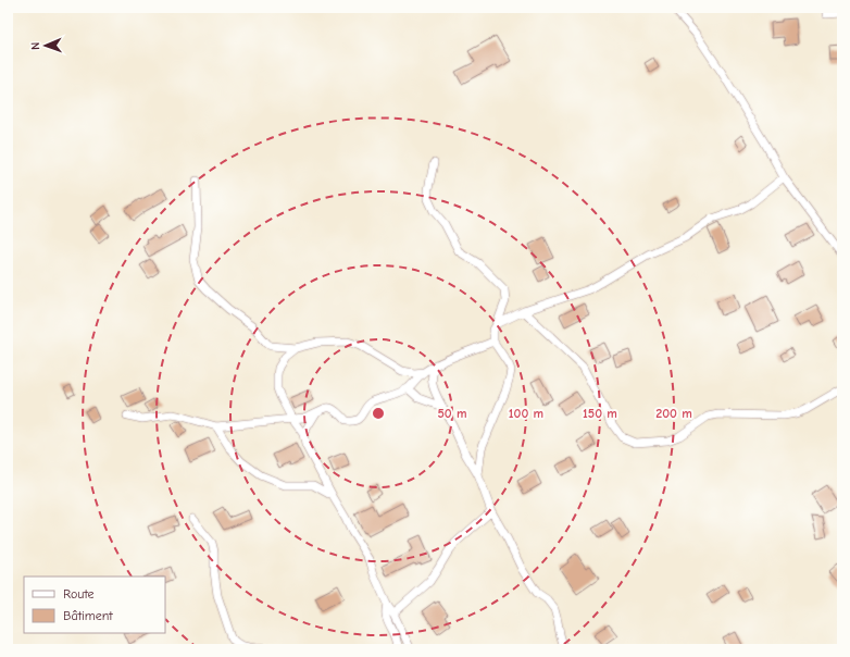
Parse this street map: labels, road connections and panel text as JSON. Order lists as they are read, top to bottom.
{
  "legend": ["Route", "Bâtiment"],
  "north": "left",
  "rings": [
    "50 m",
    "100 m",
    "150 m",
    "200 m"
  ]
}
